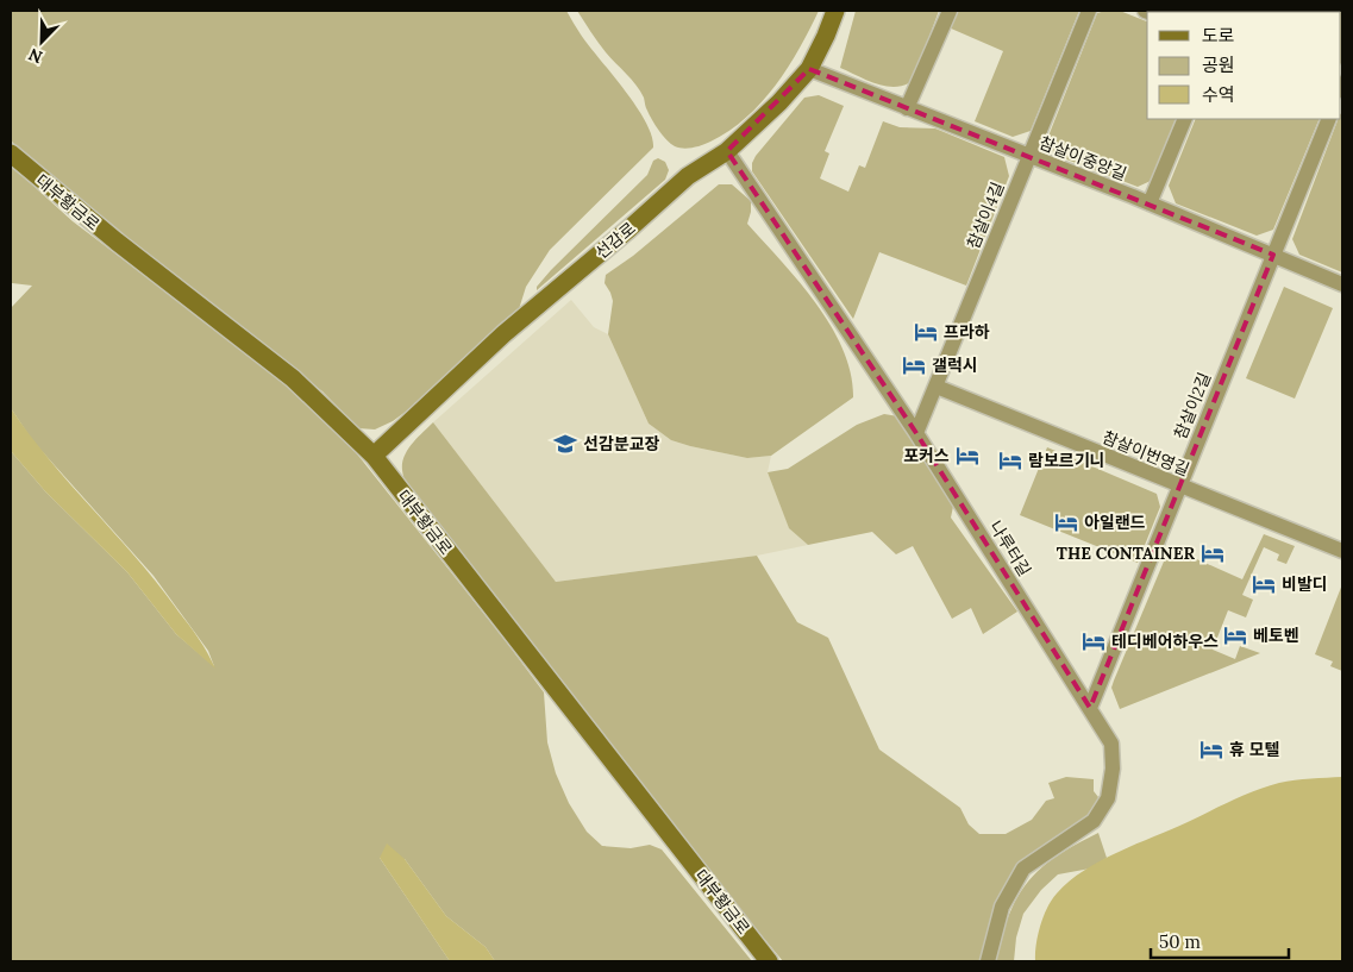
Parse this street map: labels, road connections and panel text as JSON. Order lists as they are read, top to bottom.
{
  "streets": {
    "main road": ["대부황금로", "선감로"],
    "street": [
      "참살이중앙길",
      "참살이4길",
      "참살이2길",
      "참살이번영길",
      "나루터길"
    ]
  },
  "crossings": [
    ["참살이중앙길", "참살이4길"],
    ["참살이중앙길", "선감로"],
    ["참살이중앙길", "참살이2길"],
    ["대부황금로", "선감로"],
    ["참살이4길", "참살이번영길"],
    ["참살이4길", "나루터길"],
    ["선감로", "나루터길"],
    ["참살이2길", "참살이번영길"],
    ["참살이2길", "나루터길"]
  ],
  "places": {
    "hotel": [
      "프라하",
      "갤럭시",
      "포커스",
      "람보르기니",
      "아일랜드",
      "THE CONTAINER",
      "비발디",
      "베토벤",
      "테디베어하우스",
      "휴 모텔"
    ],
    "school or university": ["선감분교장"]
  },
  "legend": ["도로", "공원", "수역"],
  "scale_bar": "50 m",
  "north": "bottom left"
}
